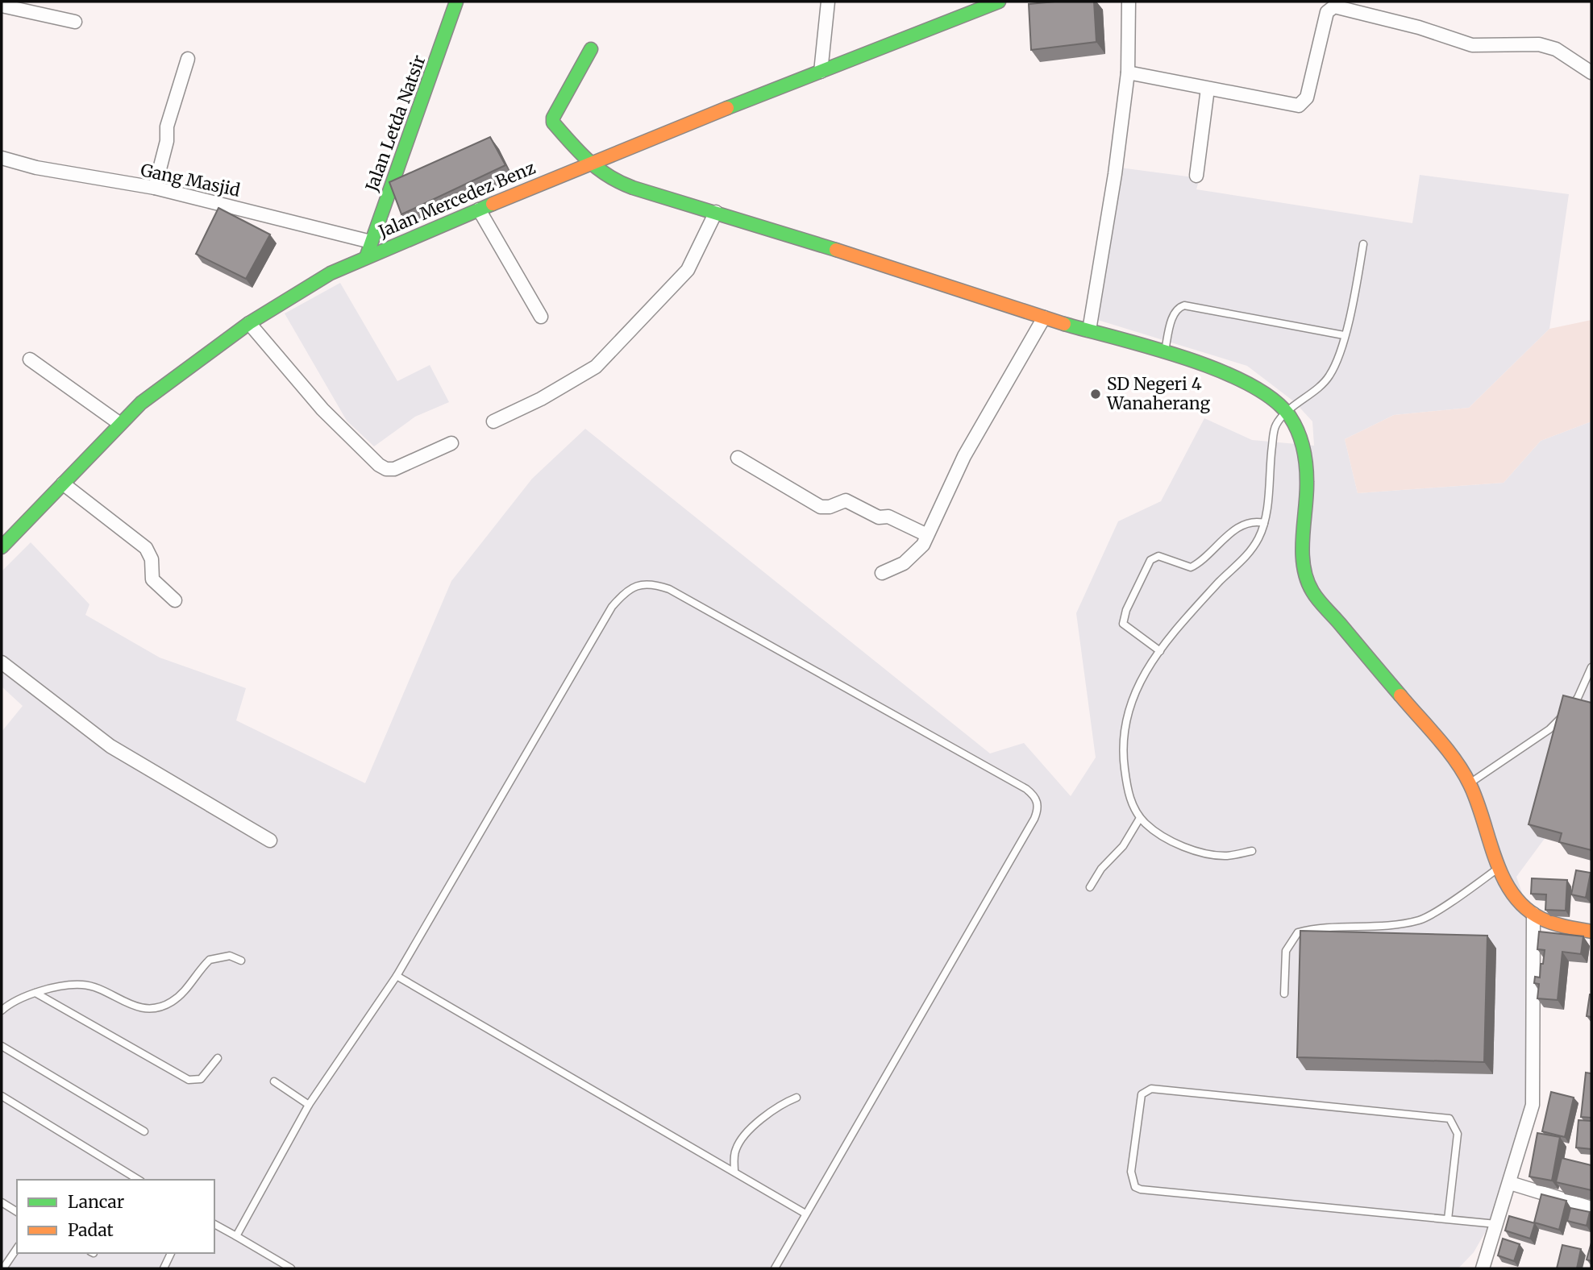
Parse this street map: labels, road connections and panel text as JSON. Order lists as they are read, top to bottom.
{
  "streets": {
    "street": ["Jalan Letda Natsir", "Gang Masjid", "Jalan Mercedez Benz"]
  },
  "crossings": [
    ["Jalan Letda Natsir", "Gang Masjid"],
    ["Jalan Letda Natsir", "Jalan Mercedez Benz"]
  ],
  "places": ["SD Negeri 4 Wanaherang"],
  "legend": ["Lancar", "Padat"]
}
